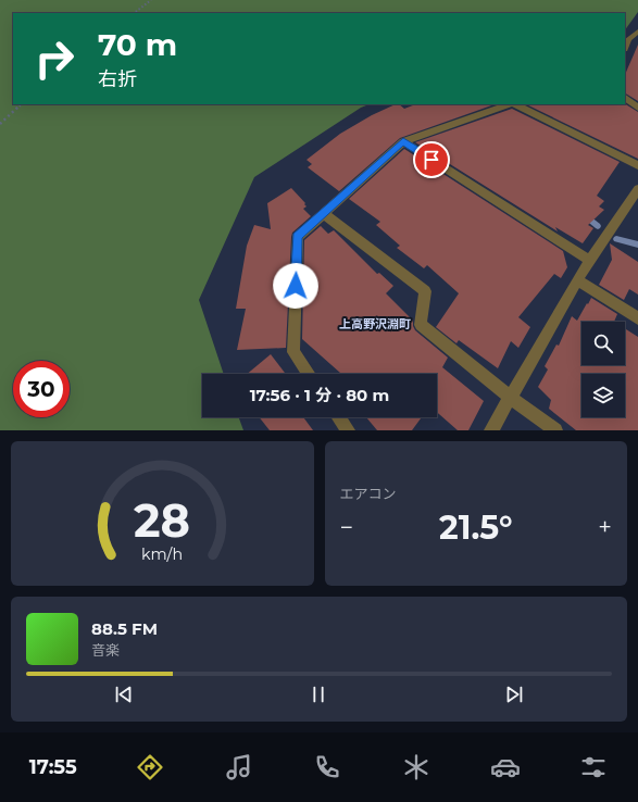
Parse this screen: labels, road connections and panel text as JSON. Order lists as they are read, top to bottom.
{
  "districts": ["上高野沢淵町"],
  "page": {
    "turn": ["70 m", "右折"],
    "limit": "30",
    "trip": "17:56 · 1 分 · 80 m",
    "tile": "エアコン",
    "heat": ["−", "21.5°", "+"],
    "song": ["88.5 FM", "音楽"],
    "tabs": "17:55",
    "gauge": ["28", "km/h"]
  }
}
